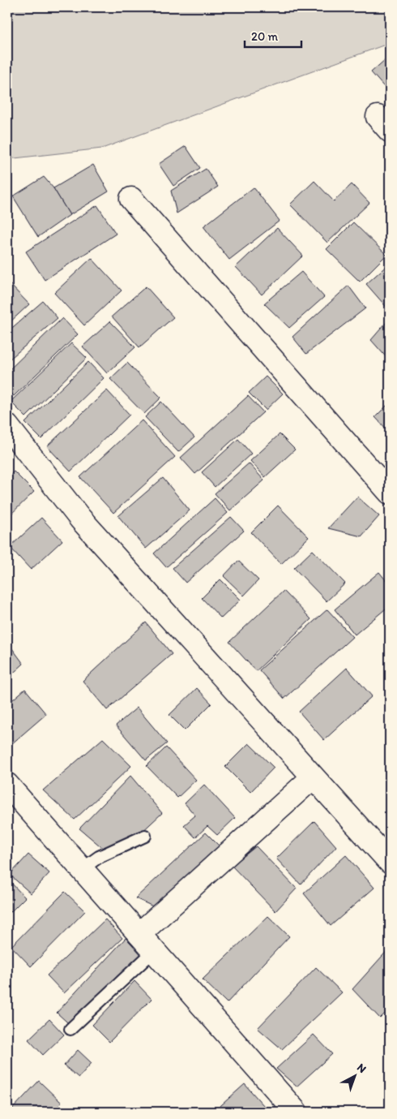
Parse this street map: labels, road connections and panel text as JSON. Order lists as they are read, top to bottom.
{
  "scale_bar": "20 m",
  "north": "top right"
}
